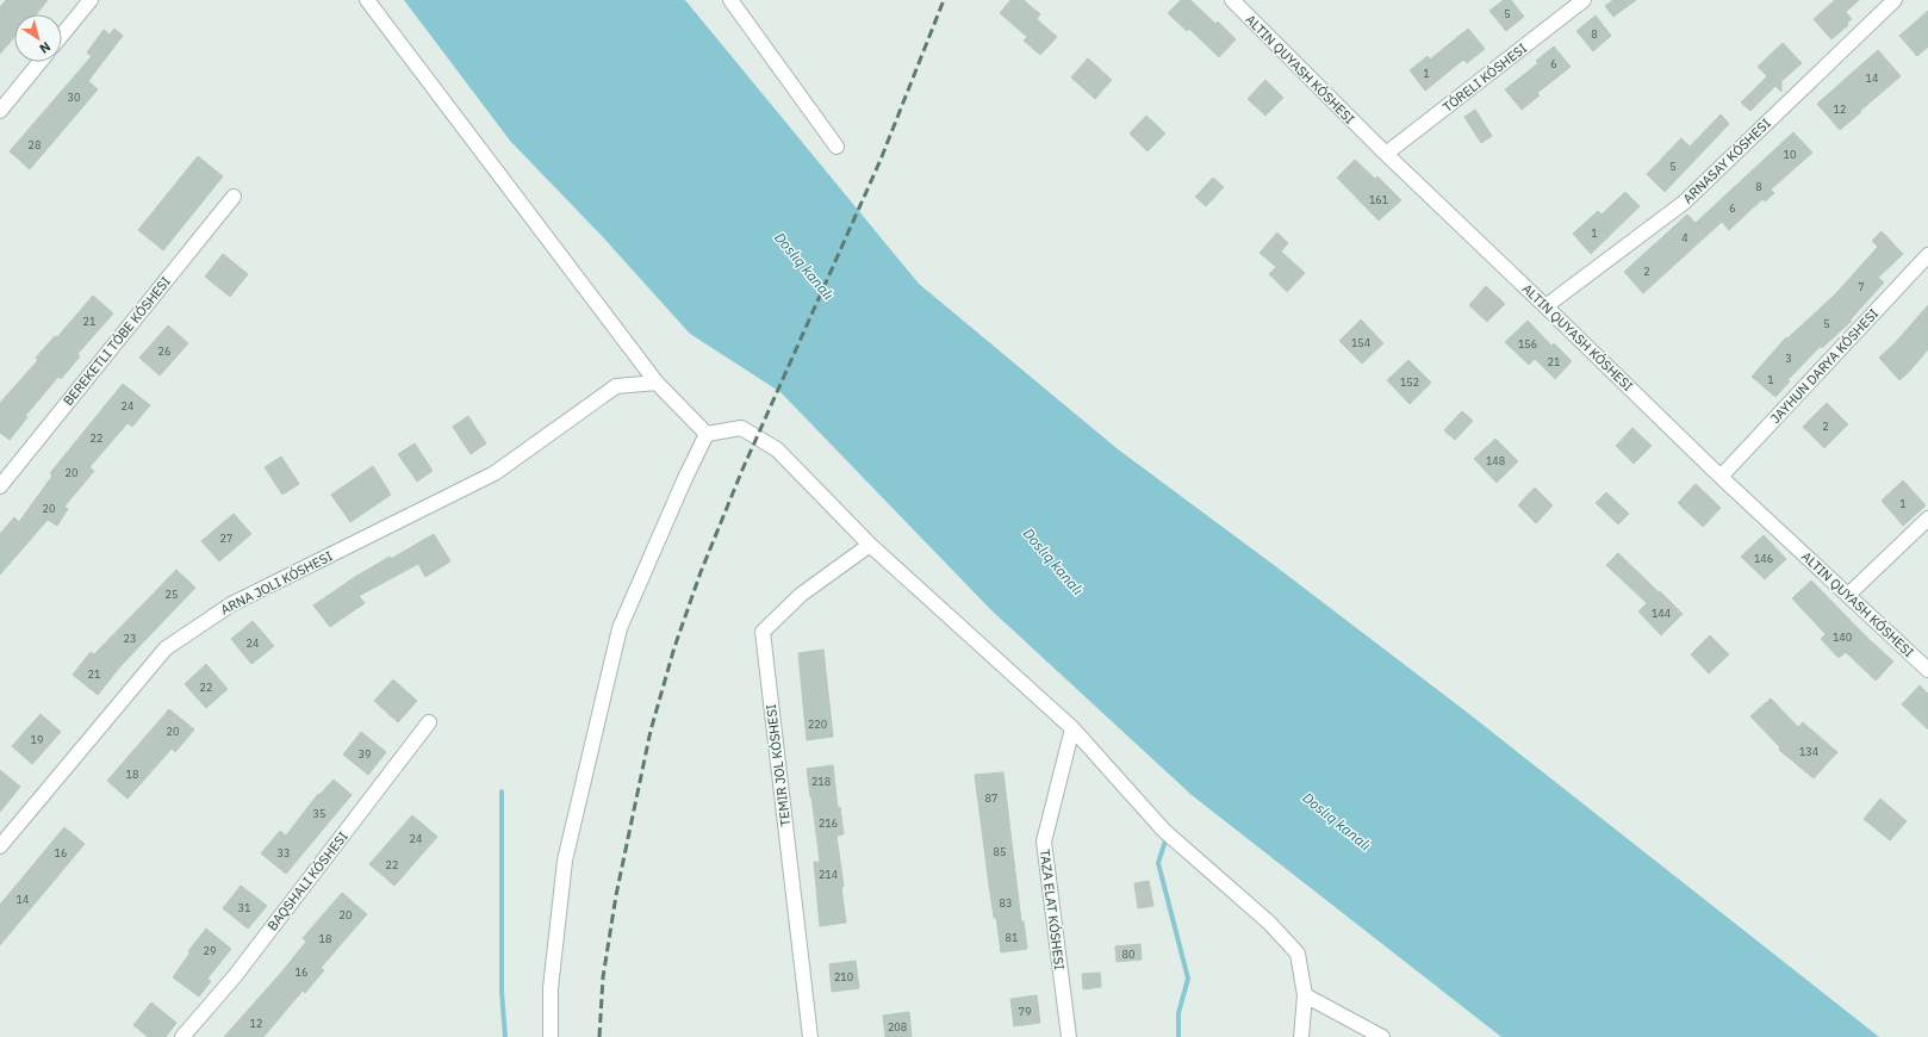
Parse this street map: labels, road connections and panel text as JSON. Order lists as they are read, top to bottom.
{
  "streets": {
    "street": [
      "TÓRELI KÓSHESI",
      "ARNASAY KÓSHESI",
      "BEREKETLI TÓBE KÓSHESI",
      "JAYHUN DARYA KÓSHESI",
      "TEMIR JOL KÓSHESI",
      "TAZA ELAT KÓSHESI"
    ]
  },
  "water": ["Doslıq kanalı"],
  "house_numbers": [
    "5",
    "8",
    "6",
    "1",
    "14",
    "30",
    "12",
    "28",
    "10",
    "5",
    "8",
    "161",
    "6",
    "1",
    "4",
    "2",
    "7",
    "21",
    "5",
    "154",
    "156",
    "26",
    "3",
    "21",
    "1",
    "152",
    "24",
    "2",
    "22",
    "148",
    "20",
    "1",
    "20",
    "27",
    "146",
    "25",
    "144",
    "140",
    "23",
    "24",
    "21",
    "22",
    "220",
    "20",
    "19",
    "134",
    "39",
    "18",
    "218",
    "87",
    "35",
    "216",
    "24",
    "85",
    "16",
    "33",
    "22",
    "214",
    "14",
    "83",
    "31",
    "20",
    "81",
    "18",
    "29",
    "80",
    "16",
    "210",
    "79",
    "12",
    "208"
  ],
  "north": "bottom right"
}
